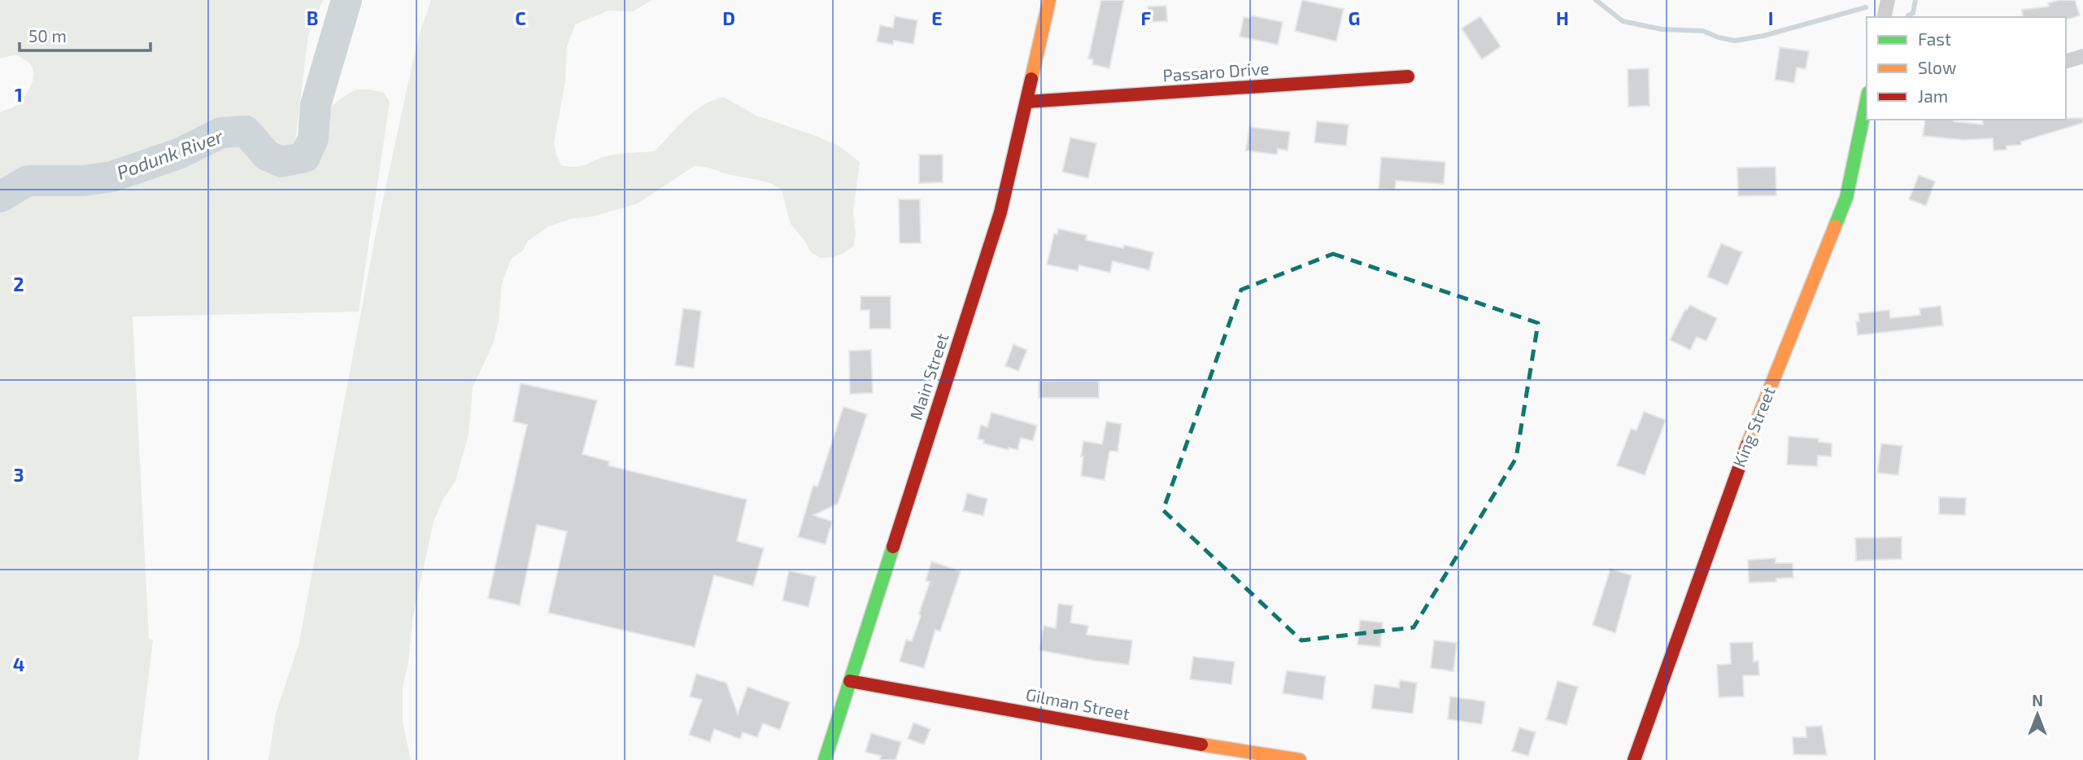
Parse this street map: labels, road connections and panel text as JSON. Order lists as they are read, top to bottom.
{
  "streets": {
    "street": [
      "Passaro Drive",
      "Main Street",
      "King Street",
      "Gilman Street"
    ]
  },
  "crossings": [
    ["Passaro Drive", "Main Street"],
    ["Main Street", "Gilman Street"]
  ],
  "water": ["Podunk River"],
  "legend": ["Fast", "Slow", "Jam"],
  "scale_bar": "50 m",
  "north": "top",
  "grid": {
    "columns": [
      "B",
      "C",
      "D",
      "E",
      "F",
      "G",
      "H",
      "I"
    ],
    "rows": [
      "1",
      "2",
      "3",
      "4"
    ]
  }
}
